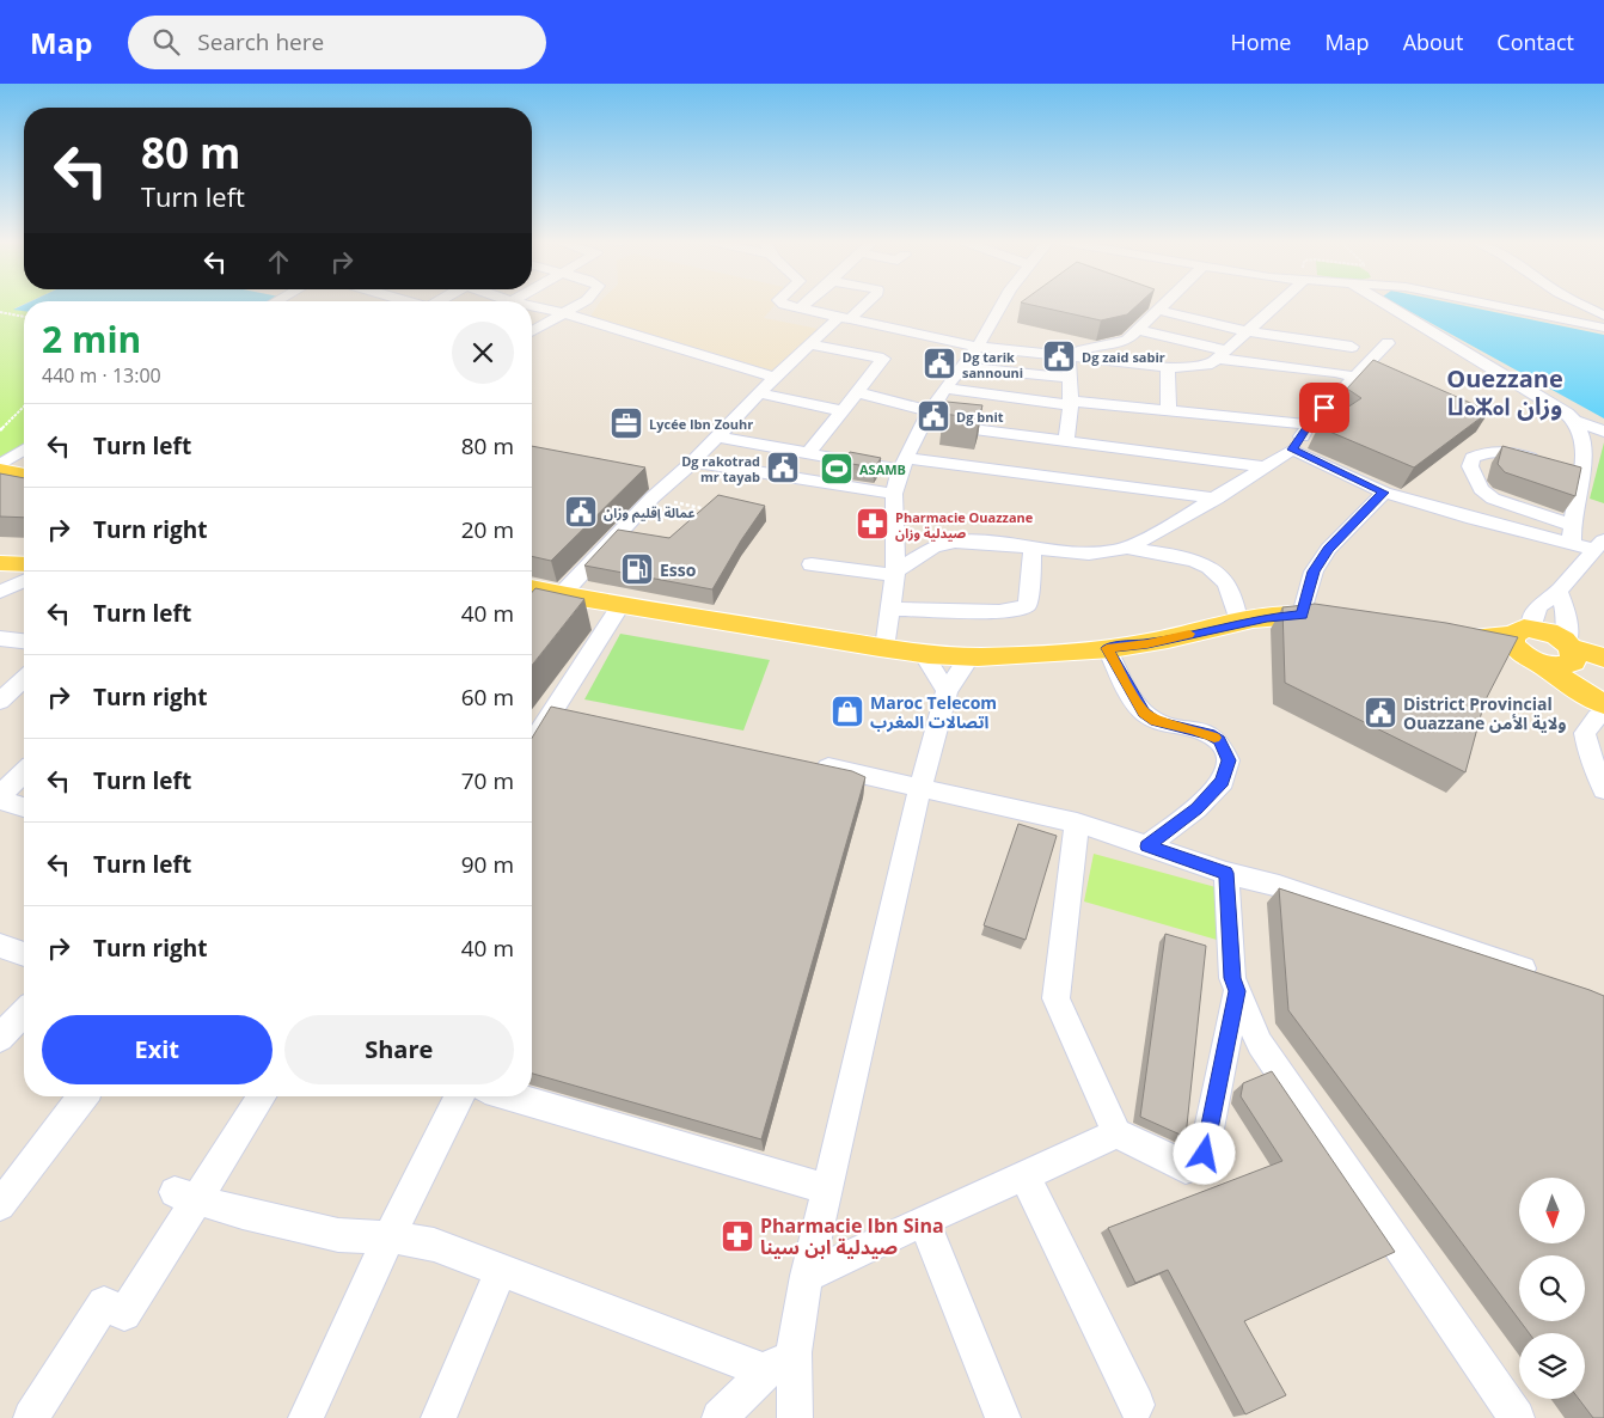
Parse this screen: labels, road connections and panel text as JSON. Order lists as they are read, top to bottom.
{
  "districts": ["Ouezzane ⵡⴰⵣⴰⵏ وزان"],
  "places": {
    "public building": [
      "Dg zaid sabir",
      "Dg tarik sannouni",
      "Dg bnit",
      "Dg rakotrad mr tayab",
      "عمالة إقليم وزان",
      "District Provincial Ouazzane ولاية الأمن"
    ],
    "office": ["Lycée Ibn Zouhr"],
    "sports": ["ASAMB"],
    "pharmacy": ["Pharmacie Ouazzane صيدلية وزان", "Pharmacie Ibn Sina صيدلية ابن سينا"],
    "fuel station": ["Esso"],
    "shop": ["Maroc Telecom اتصالات المغرب"]
  },
  "north": "bottom",
  "page": {
    "header": "Map",
    "search": "Search here",
    "nav": [
      "Home",
      "Map",
      "About",
      "Contact"
    ],
    "turn": ["80 m", "Turn left"],
    "heading": ["2 min", "440 m · 13:00"],
    "list": [
      {
        "name": "Turn left",
        "value": "80 m"
      },
      {
        "name": "Turn right",
        "value": "20 m"
      },
      {
        "name": "Turn left",
        "value": "40 m"
      },
      {
        "name": "Turn right",
        "value": "60 m"
      },
      {
        "name": "Turn left",
        "value": "70 m"
      },
      {
        "name": "Turn left",
        "value": "90 m"
      },
      {
        "name": "Turn right",
        "value": "40 m"
      }
    ],
    "buttons": ["Exit", "Share"]
  }
}
